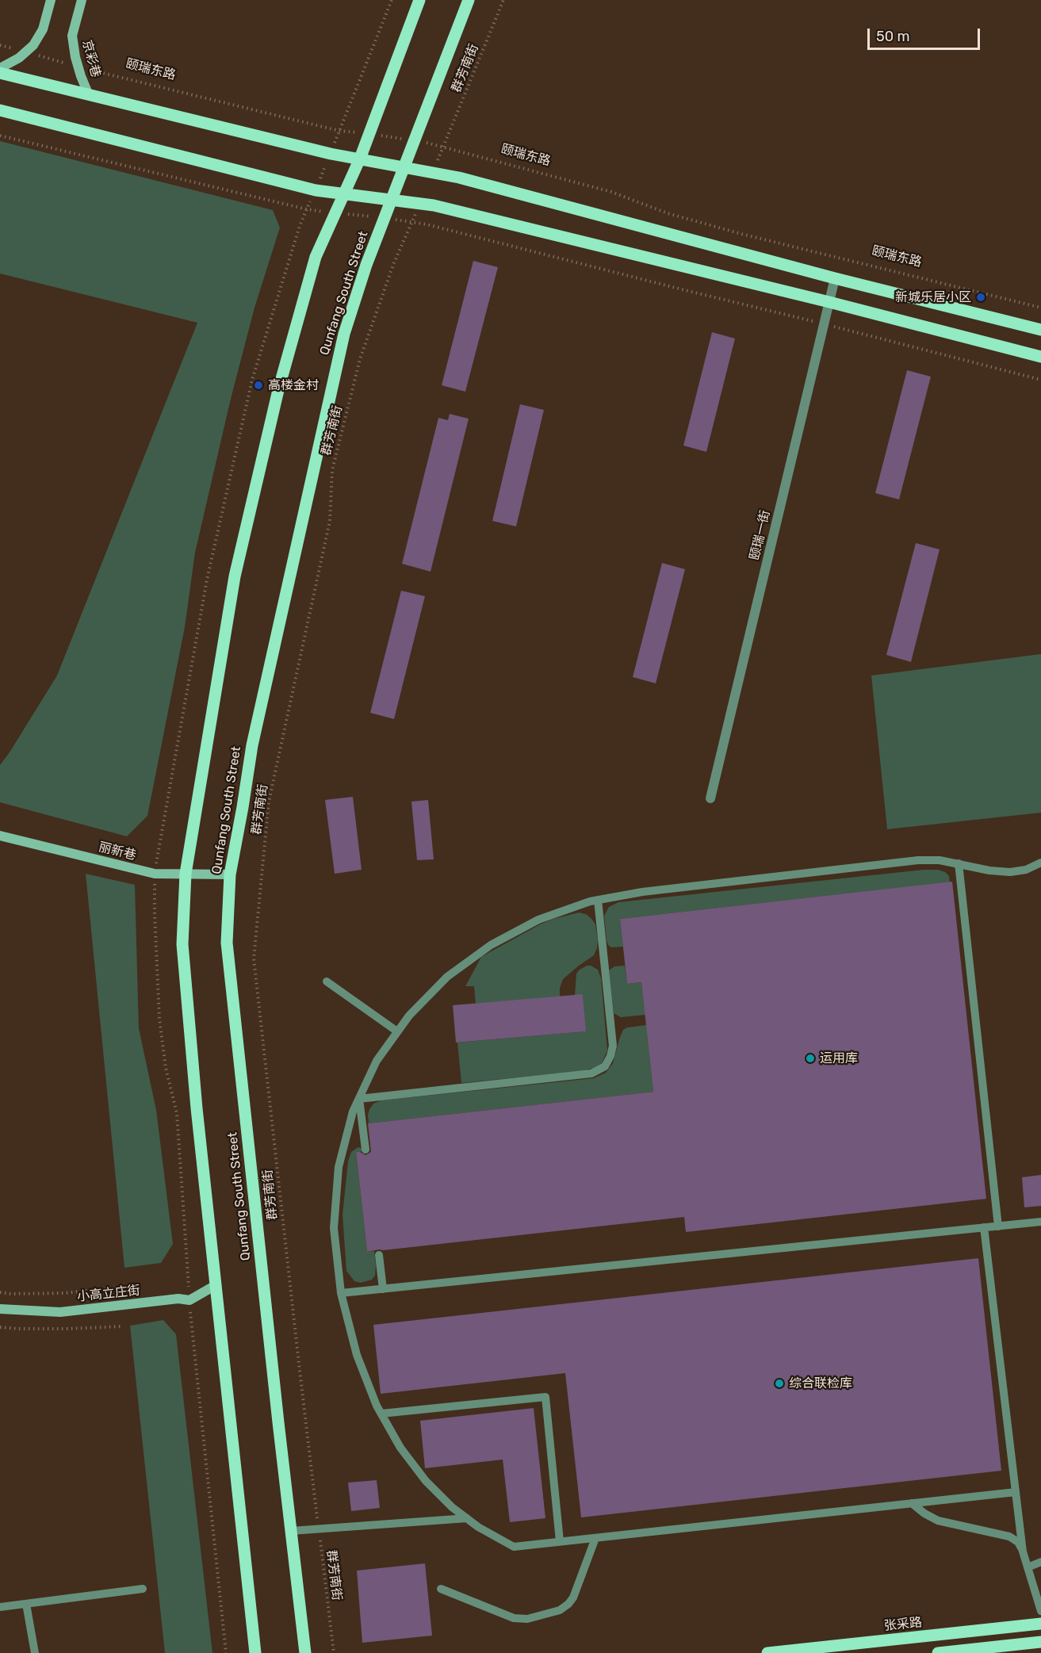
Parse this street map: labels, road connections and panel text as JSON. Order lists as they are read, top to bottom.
{
  "streets": {
    "main road": ["Qunfang South Street", "张采路"],
    "street": [
      "京彩巷",
      "颐瑞一街",
      "丽新巷",
      "小高立庄街"
    ],
    "path": ["群芳南街", "颐瑞东路"]
  },
  "crossings": [
    ["京彩巷", "颐瑞东路"],
    ["群芳南街", "颐瑞东路"],
    ["颐瑞东路", "Qunfang South Street"],
    ["Qunfang South Street", "丽新巷"]
  ],
  "places": [
    "新城乐居小区",
    "高楼金村",
    "运用库",
    "综合联检库"
  ],
  "scale_bar": "50 m"
}
